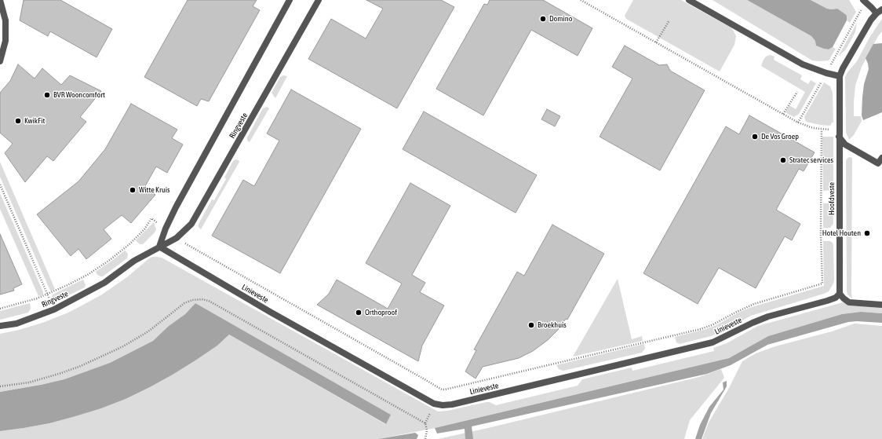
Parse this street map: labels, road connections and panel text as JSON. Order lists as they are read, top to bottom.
{
  "streets": {
    "street": ["Ringveste", "Hoofdveste", "Linieveste"]
  },
  "crossings": [
    ["Ringveste", "Linieveste"],
    ["Hoofdveste", "Linieveste"]
  ],
  "places": [
    "Domino",
    "BVR Wooncomfort",
    "KwikFit",
    "De Vos Groep",
    "Stratec services",
    "Witte Kruis",
    "Hotel Houten",
    "Orthoproof",
    "Broekhuis"
  ]
}
